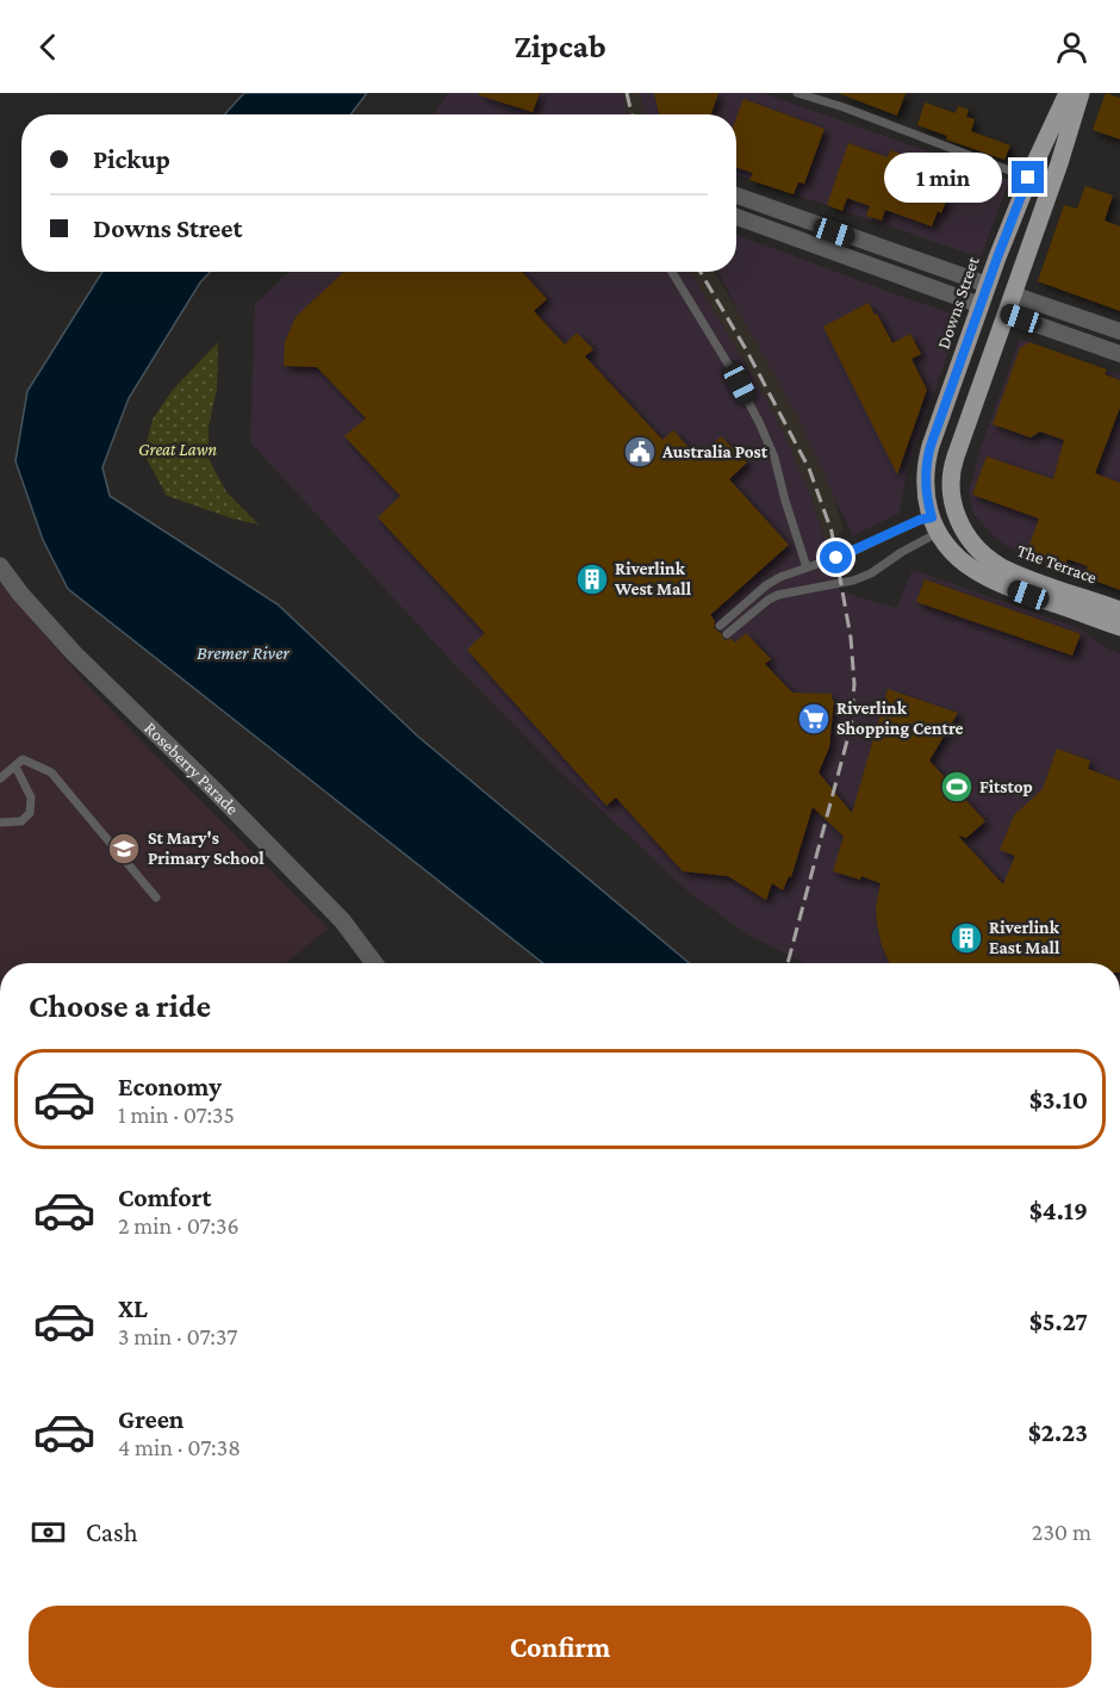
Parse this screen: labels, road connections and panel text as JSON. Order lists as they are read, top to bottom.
{
  "streets": {
    "main road": ["Downs Street", "The Terrace"],
    "street": ["Roseberry Parade"]
  },
  "water": ["Bremer River"],
  "parks": ["Great Lawn"],
  "places": {
    "public building": ["Australia Post"],
    "building": ["Riverlink West Mall", "Riverlink East Mall"],
    "supermarket": ["Riverlink Shopping Centre"],
    "sports": ["Fitstop"],
    "school or university": ["St Mary's Primary School"]
  },
  "page": {
    "header": "Zipcab",
    "banner": ["Pickup", "Downs Street"],
    "bubble": "1 min",
    "heading": "Choose a ride",
    "list": [
      {
        "name": "Economy",
        "note": "1 min · 07:35",
        "value": "$3.10"
      },
      {
        "name": "Comfort",
        "note": "2 min · 07:36",
        "value": "$4.19"
      },
      {
        "name": "XL",
        "note": "3 min · 07:37",
        "value": "$5.27"
      },
      {
        "name": "Green",
        "note": "4 min · 07:38",
        "value": "$2.23"
      }
    ],
    "pay": ["Cash", "230 m"],
    "buttons": "Confirm"
  }
}
